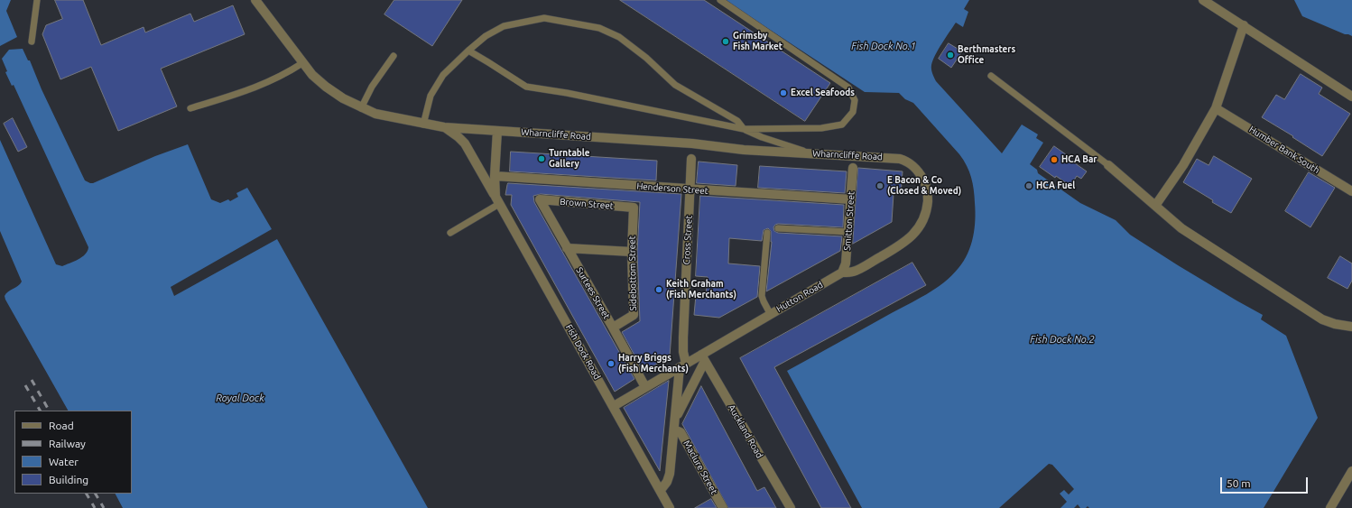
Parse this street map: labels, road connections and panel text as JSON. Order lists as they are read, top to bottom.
{
  "streets": {
    "street": [
      "Wharncliffe Road",
      "Humber Bank South",
      "Henderson Street",
      "Brown Street",
      "Smitton Street",
      "Cross Street",
      "Sidebottom Street",
      "Surtees Street",
      "Hutton Road",
      "Fish Dock Road",
      "Auckland Road",
      "Maclure Street"
    ]
  },
  "crossings": [
    ["Wharncliffe Road", "Hutton Road"],
    ["Wharncliffe Road", "Fish Dock Road"],
    ["Henderson Street", "Smitton Street"],
    ["Henderson Street", "Cross Street"],
    ["Henderson Street", "Fish Dock Road"],
    ["Brown Street", "Sidebottom Street"],
    ["Brown Street", "Surtees Street"],
    ["Smitton Street", "Hutton Road"],
    ["Cross Street", "Hutton Road"],
    ["Cross Street", "Fish Dock Road"],
    ["Cross Street", "Auckland Road"],
    ["Cross Street", "Maclure Street"],
    ["Sidebottom Street", "Surtees Street"],
    ["Surtees Street", "Hutton Road"],
    ["Hutton Road", "Fish Dock Road"],
    ["Hutton Road", "Auckland Road"]
  ],
  "water": ["Fish Dock No.1", "Fish Dock No.2", "Royal Dock"],
  "places": [
    "Grimsby Fish Market",
    "Berthmasters Office",
    "Excel Seafoods",
    "Turntable Gallery",
    "HCA Bar",
    "E Bacon & Co (Closed & Moved)",
    "HCA Fuel",
    "Keith Graham (Fish Merchants)",
    "Harry Briggs (Fish Merchants)"
  ],
  "legend": [
    "Road",
    "Railway",
    "Water",
    "Building"
  ],
  "scale_bar": "50 m"
}
